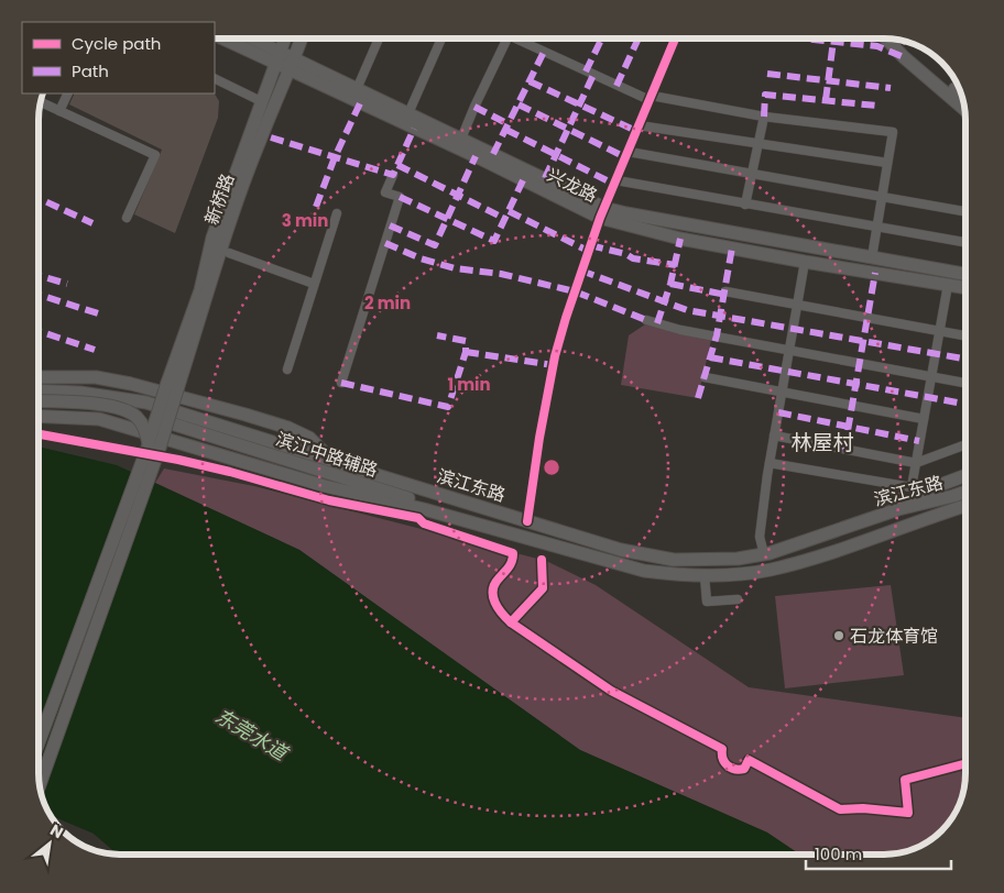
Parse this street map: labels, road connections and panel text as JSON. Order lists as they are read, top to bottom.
{
  "streets": {
    "main road": [
      "兴龙路",
      "新桥路",
      "滨江中路辅路",
      "滨江东路"
    ]
  },
  "crossings": [
    ["兴龙路", "新桥路"],
    ["新桥路", "滨江中路辅路"],
    ["滨江中路辅路", "滨江东路"]
  ],
  "districts": ["林屋村"],
  "water": ["东莞水道"],
  "places": ["石龙体育馆"],
  "legend": ["Cycle path", "Path"],
  "scale_bar": "100 m",
  "north": "top right",
  "rings": ["3 min", "2 min", "1 min"]
}
